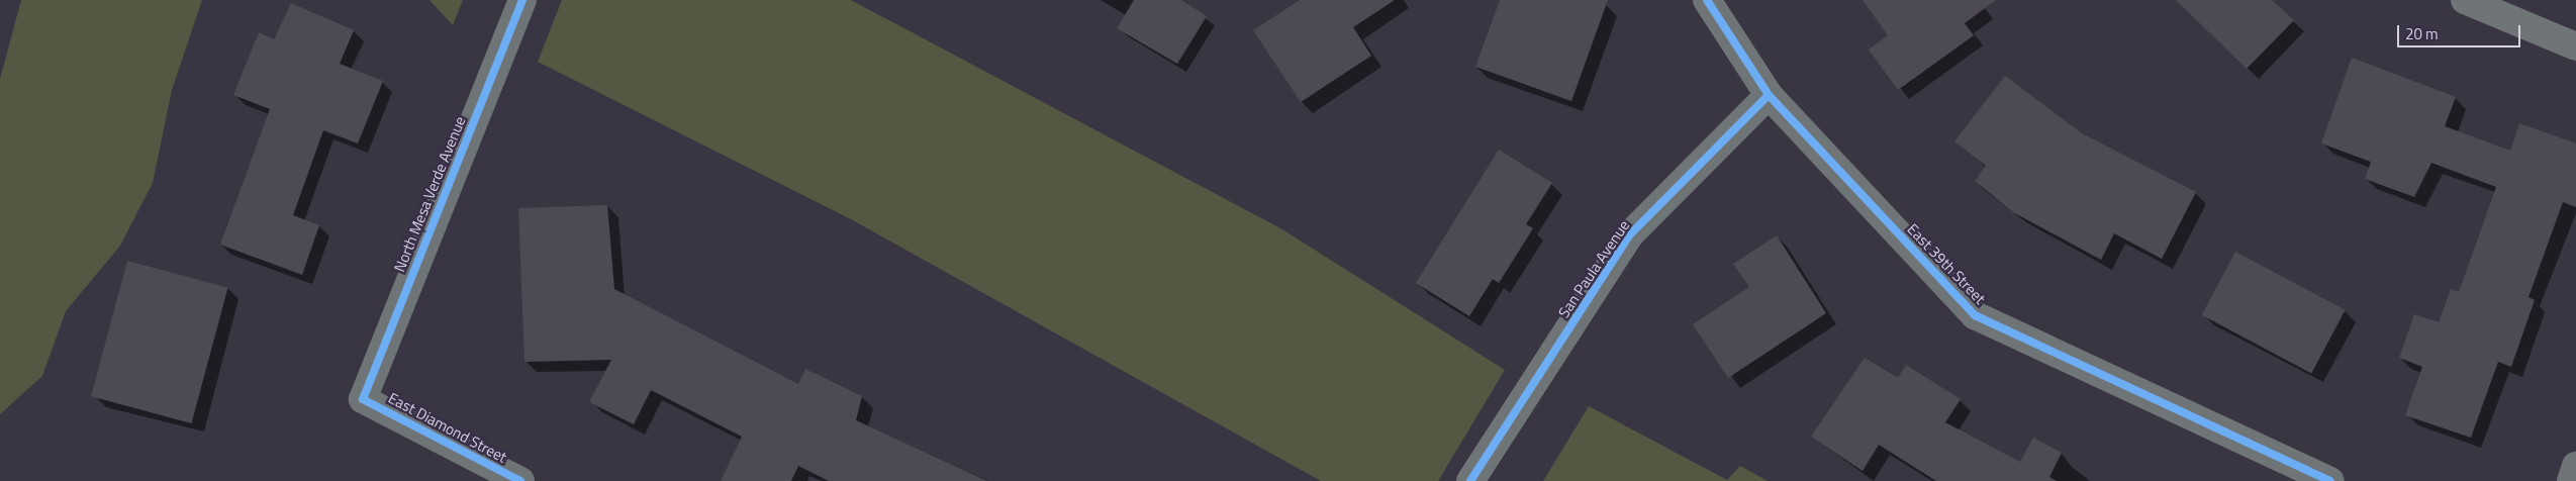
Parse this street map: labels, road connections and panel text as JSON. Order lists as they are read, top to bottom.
{
  "streets": {
    "street": [
      "North Mesa Verde Avenue",
      "East 39th Street",
      "San Paula Avenue",
      "East Diamond Street"
    ]
  },
  "crossings": [
    ["North Mesa Verde Avenue", "East Diamond Street"],
    ["East 39th Street", "San Paula Avenue"]
  ],
  "scale_bar": "20 m"
}
